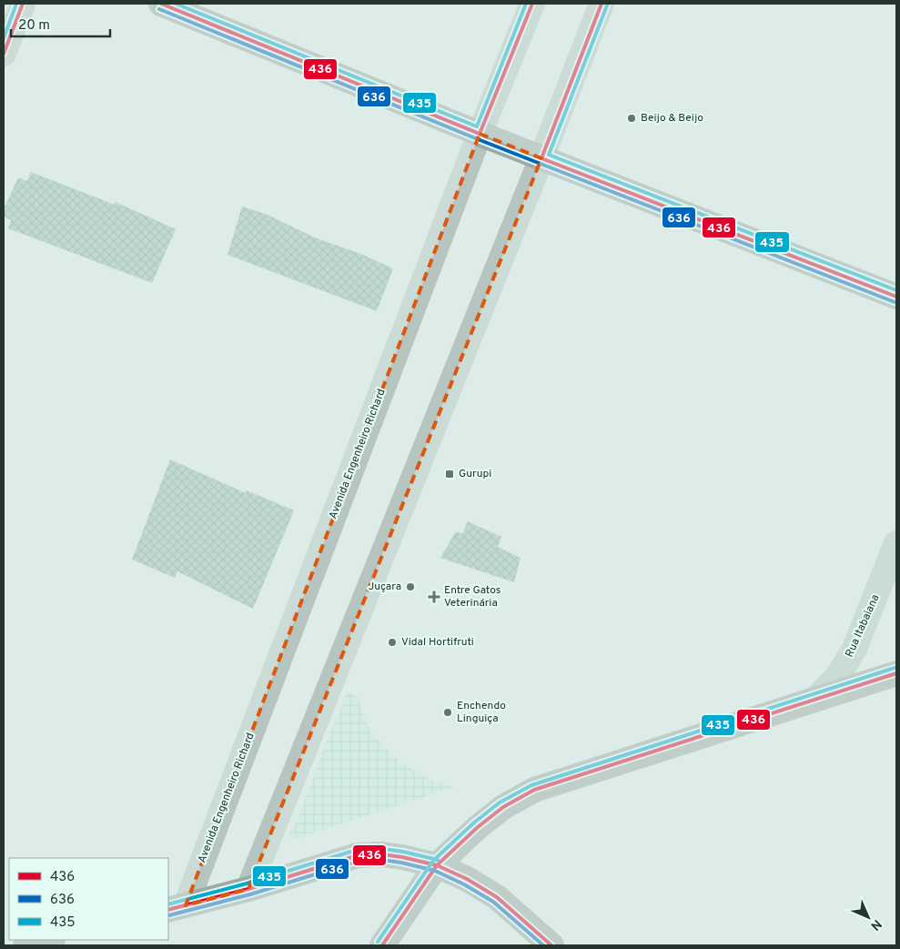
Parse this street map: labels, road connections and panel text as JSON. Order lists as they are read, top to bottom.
{
  "streets": {
    "street": ["Avenida Engenheiro Richard", "Rua Itabaiana"]
  },
  "places": {
    "other": [
      "Beijo & Beijo",
      "Juçara",
      "Vidal Hortifruti",
      "Enchendo Linguiça"
    ],
    "transit": ["Gurupi"],
    "health": ["Entre Gatos Veterinária"]
  },
  "lines": ["transit line 436", "transit line 435", "transit line 636"],
  "legend": ["436", "636", "435"],
  "scale_bar": "20 m",
  "north": "bottom right"
}
